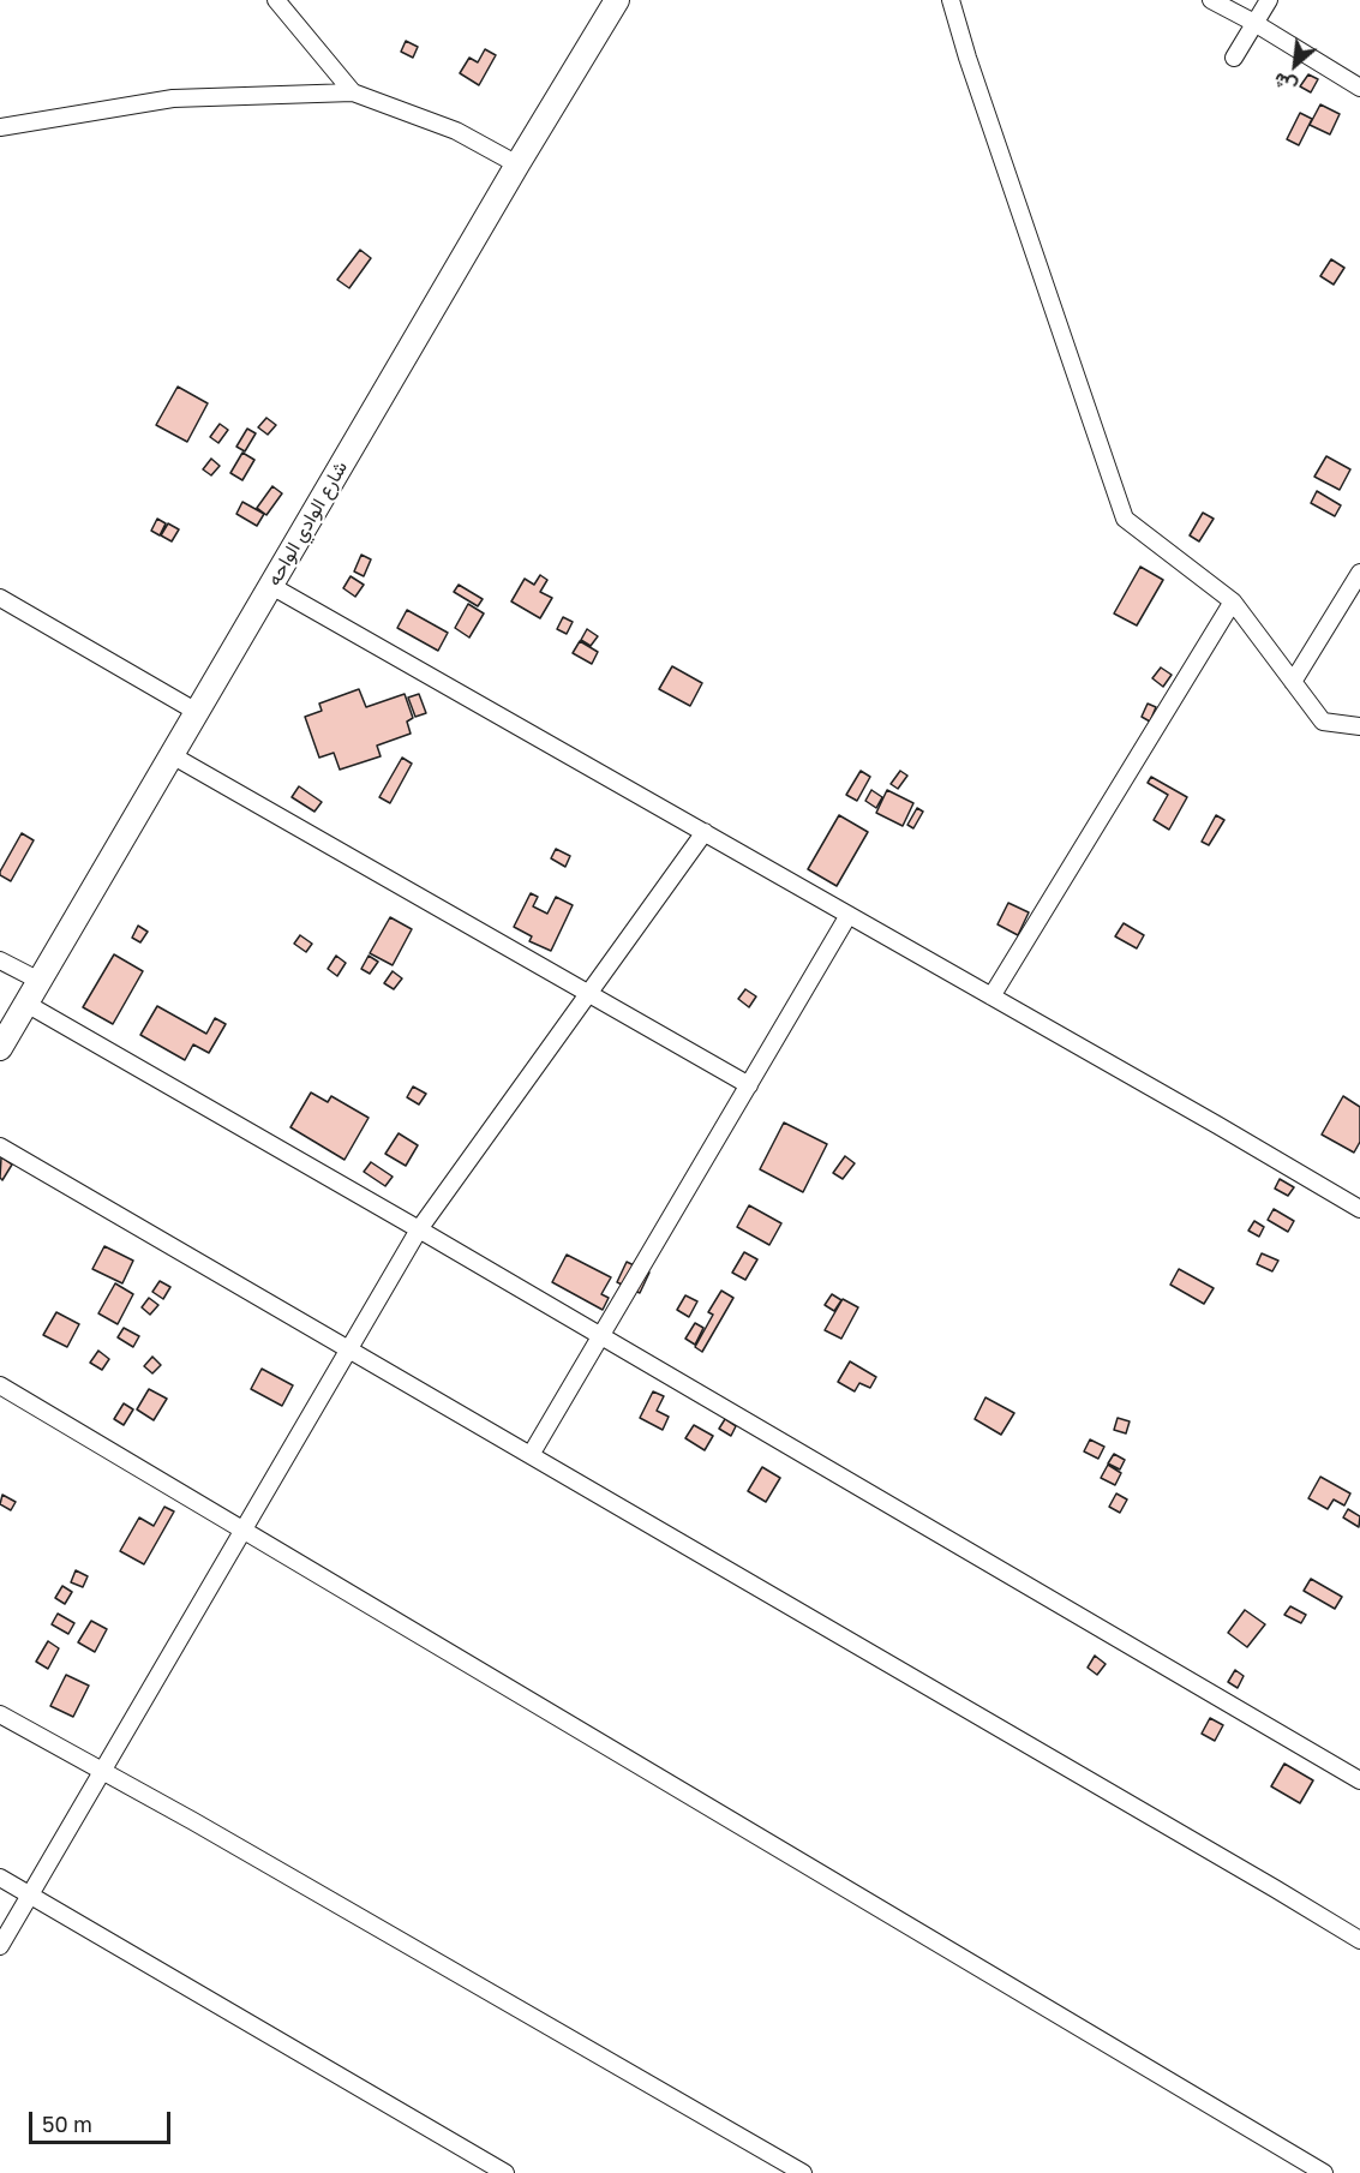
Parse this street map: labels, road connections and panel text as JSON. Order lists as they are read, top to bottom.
{
  "streets": {
    "main road": ["شارع الوادي الواحه"]
  },
  "scale_bar": "50 m",
  "north": "bottom left"
}
